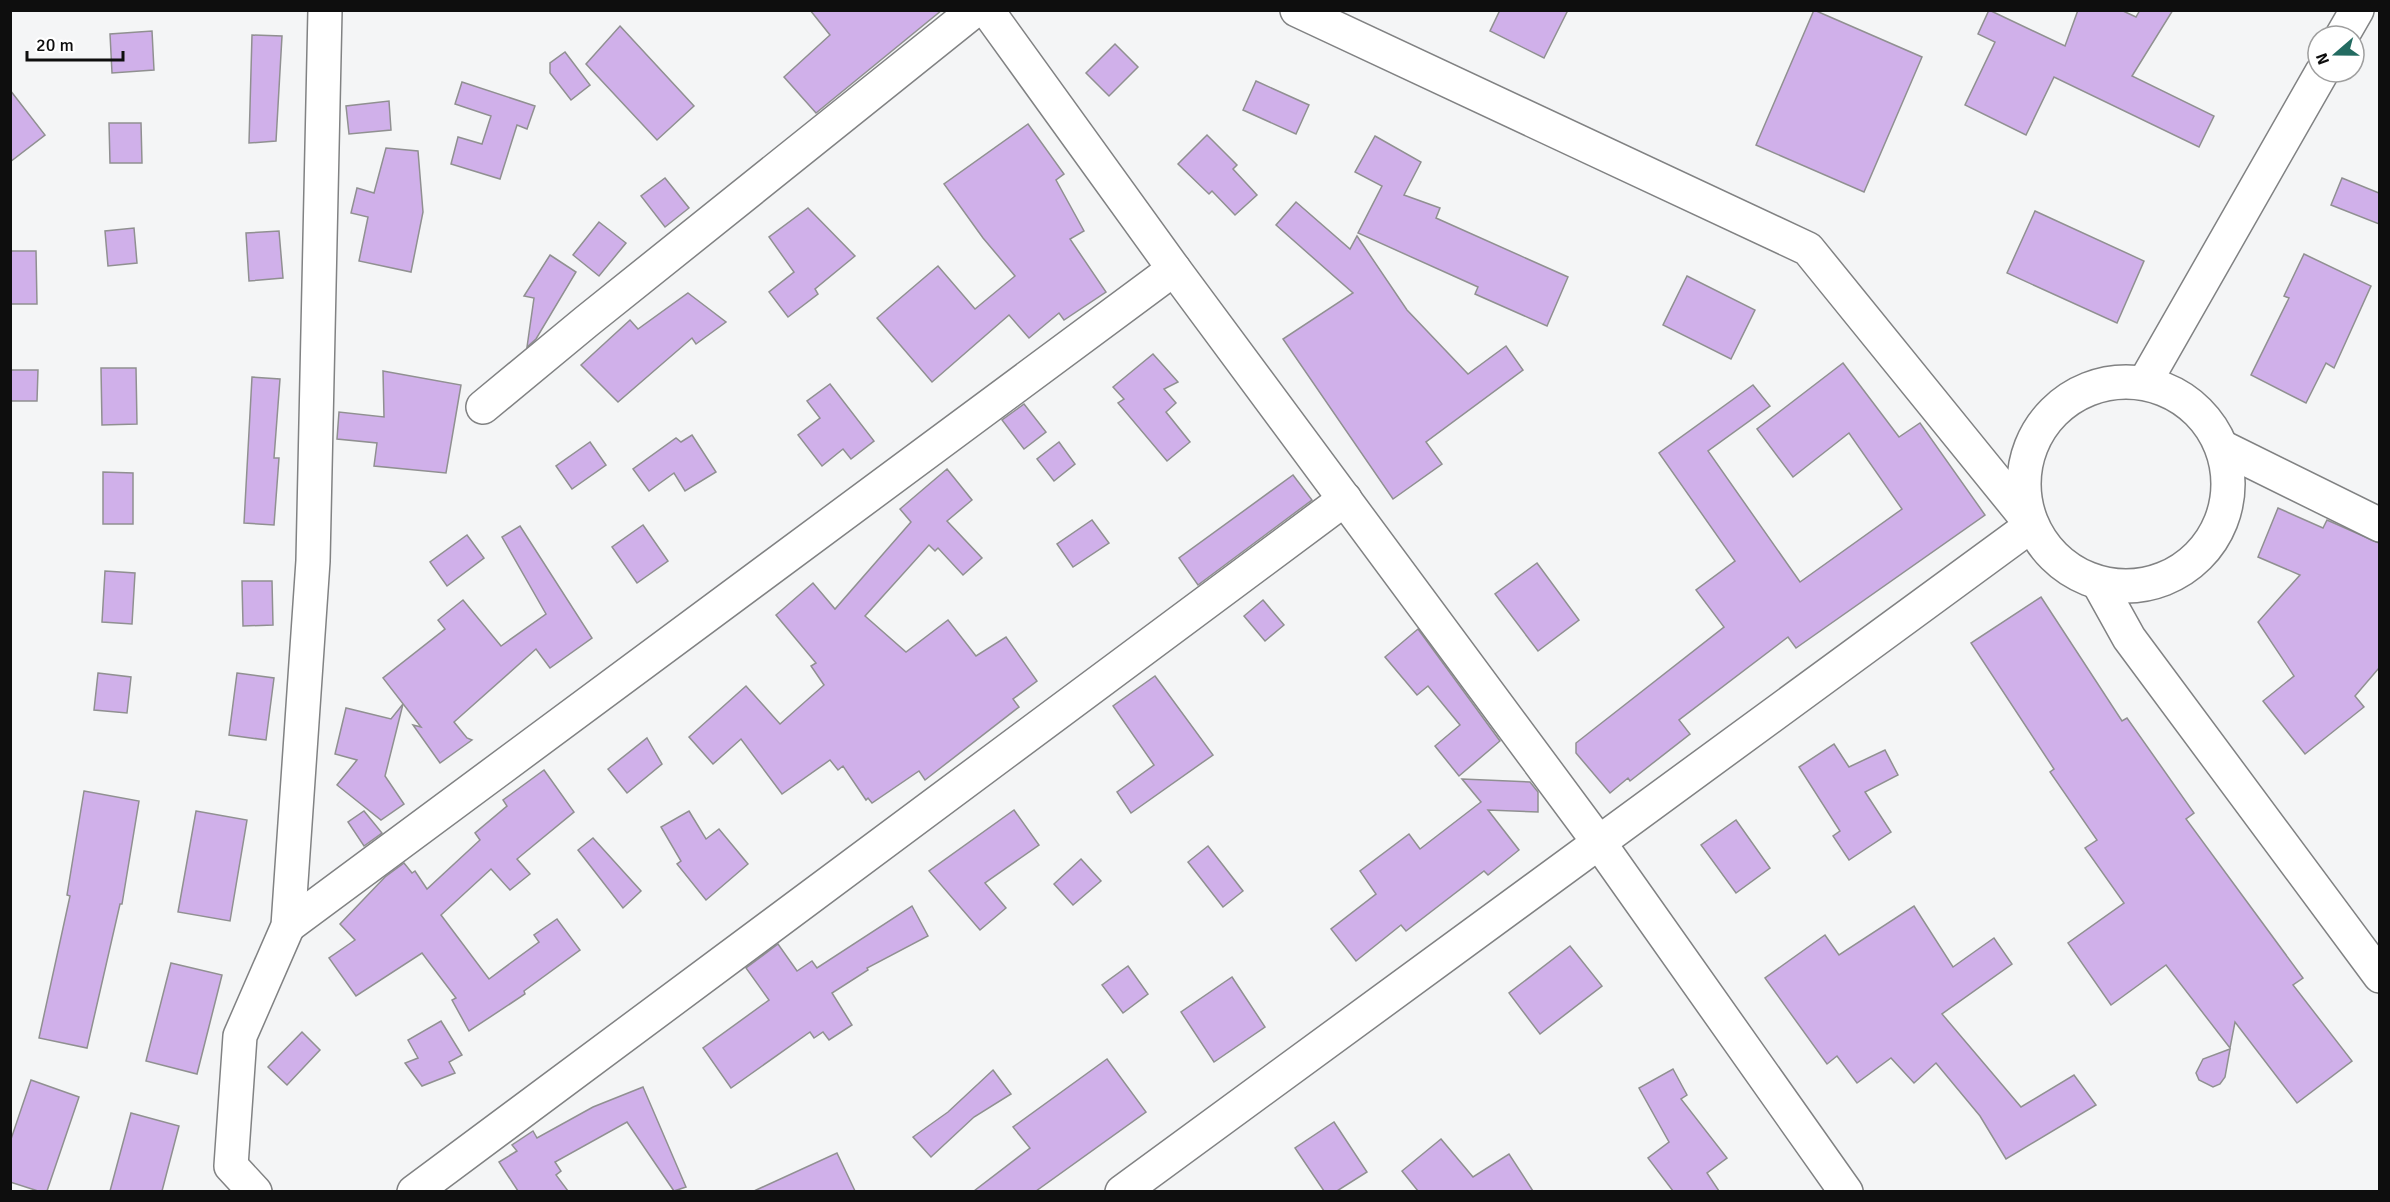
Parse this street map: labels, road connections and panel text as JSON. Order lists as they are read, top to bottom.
{
  "scale_bar": "20 m",
  "north": "left"
}
